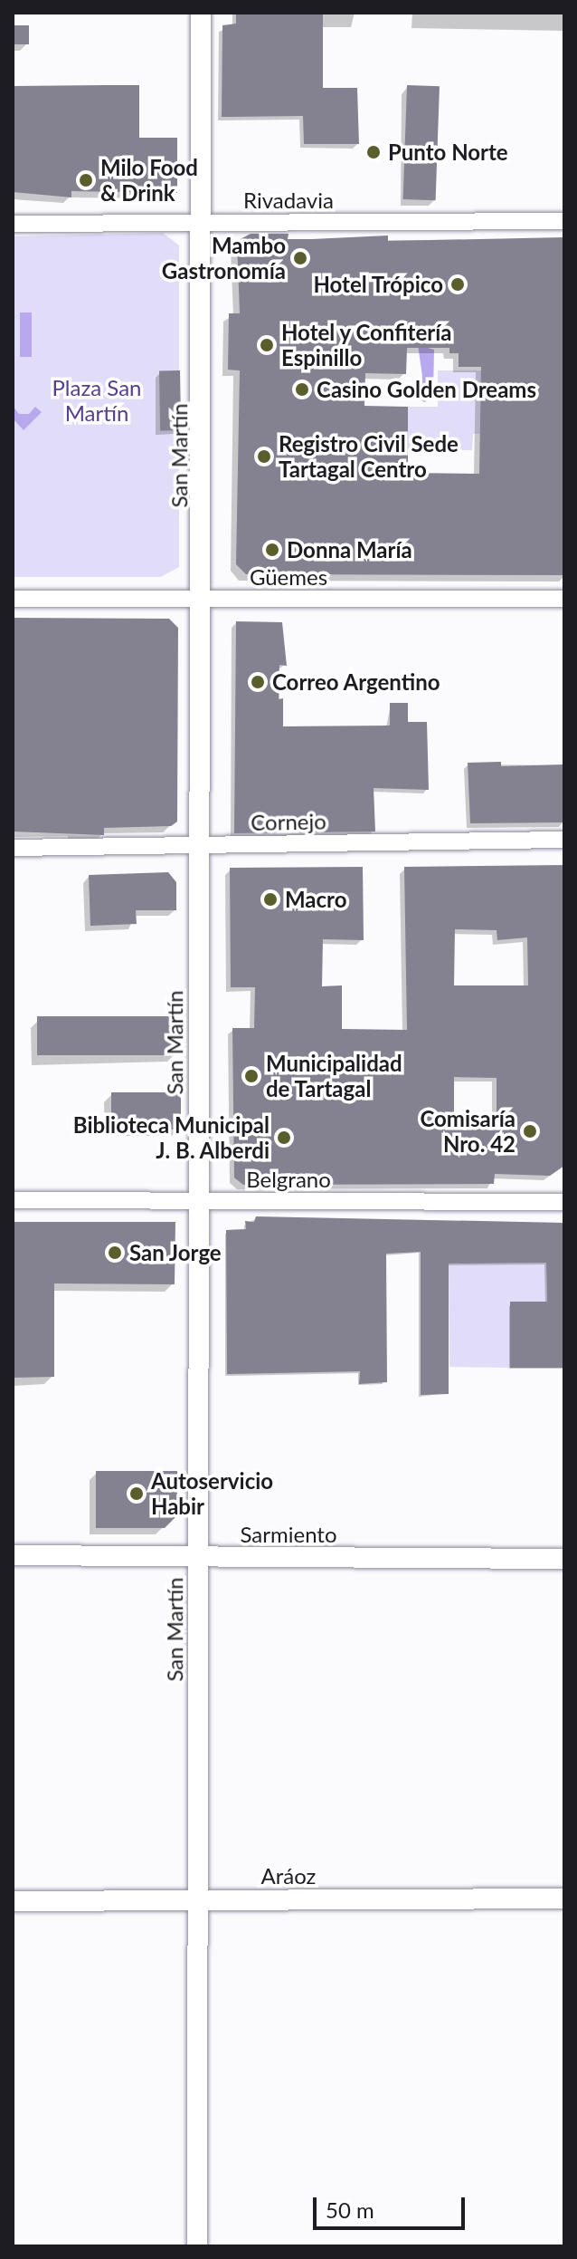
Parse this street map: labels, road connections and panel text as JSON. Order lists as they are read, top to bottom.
{
  "streets": {
    "street": [
      "Rivadavia",
      "San Martín",
      "Güemes",
      "Cornejo",
      "Belgrano",
      "Sarmiento",
      "Aráoz"
    ]
  },
  "crossings": [
    ["Rivadavia", "San Martín"],
    ["San Martín", "Güemes"],
    ["San Martín", "Cornejo"],
    ["San Martín", "Belgrano"],
    ["San Martín", "Sarmiento"],
    ["San Martín", "Aráoz"]
  ],
  "parks": ["Plaza San Martín"],
  "places": [
    "Punto Norte",
    "Milo Food & Drink",
    "Mambo Gastronomía",
    "Hotel Trópico",
    "Hotel y Confitería Espinillo",
    "Casino Golden Dreams",
    "Registro Civil Sede Tartagal Centro",
    "Donna María",
    "Correo Argentino",
    "Macro",
    "Municipalidad de Tartagal",
    "Comisaría Nro. 42",
    "Biblioteca Municipal J. B. Alberdi",
    "San Jorge",
    "Autoservicio Habir"
  ],
  "scale_bar": "50 m"
}
